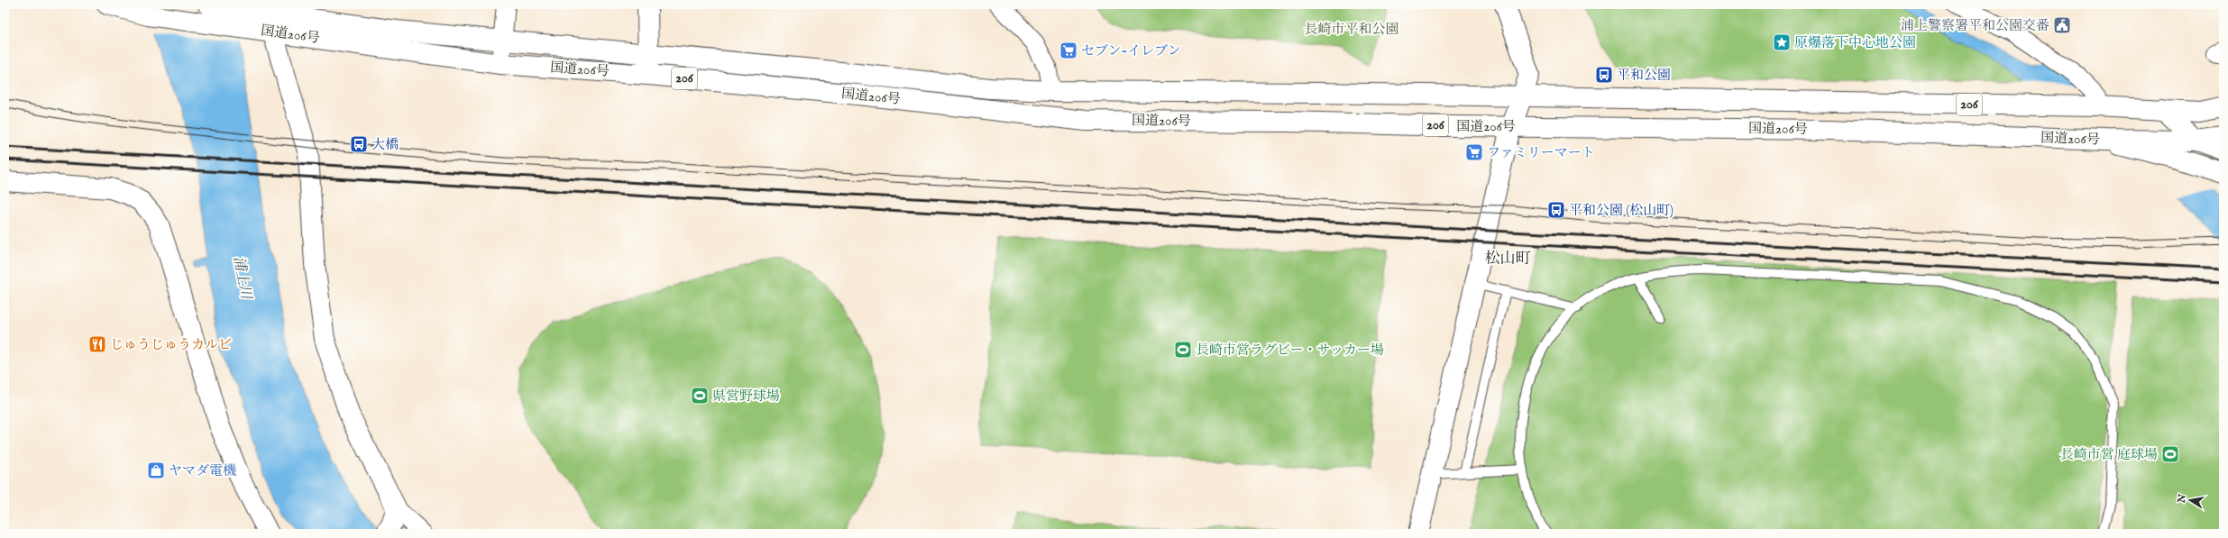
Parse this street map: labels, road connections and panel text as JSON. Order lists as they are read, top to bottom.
{
  "streets": {
    "main road": ["国道206号", "206"]
  },
  "districts": ["松山町"],
  "water": ["浦上川"],
  "parks": ["長崎市平和公園"],
  "places": {
    "public building": ["浦上警察署平和公園交番"],
    "place": ["原爆落下中心地公園"],
    "supermarket": ["セブン-イレブン", "ファミリーマート"],
    "bus stop": ["平和公園", "大橋", "平和公園 (松山町)"],
    "restaurant": ["じゅうじゅうカルビ"],
    "sports": ["長崎市営ラグビー・サッカー場", "県営野球場", "長崎市営 庭球場"],
    "shop": ["ヤマダ電機"]
  },
  "north": "left"
}
